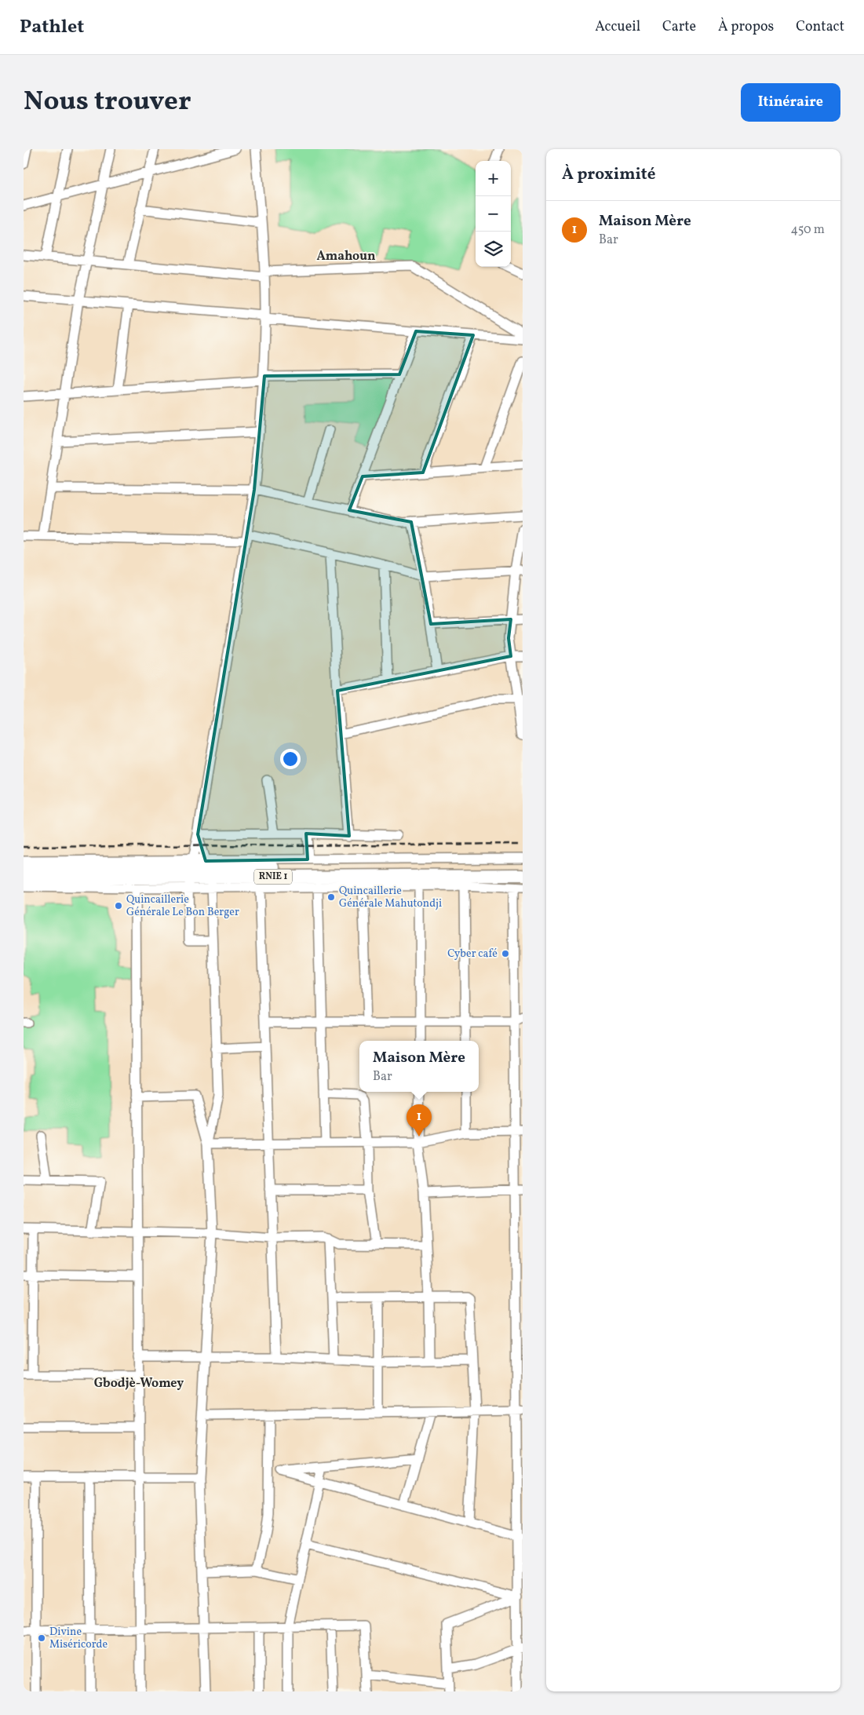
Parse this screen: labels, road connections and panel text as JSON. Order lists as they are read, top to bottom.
{
  "streets": {
    "highway": ["RNIE 1"]
  },
  "districts": ["Amahoun", "Gbodjè-Womey"],
  "places": [
    "Quincaillerie Générale Mahutondji",
    "Quincaillerie Générale Le Bon Berger",
    "Cyber café",
    "Divine Miséricorde"
  ],
  "page": {
    "header": "Pathlet",
    "nav": [
      "Accueil",
      "Carte",
      "À propos",
      "Contact"
    ],
    "title": "Nous trouver",
    "buttons": "Itinéraire",
    "heading": "À proximité",
    "map_buttons": ["+", "−"],
    "list": [
      {
        "mark": "1",
        "name": "Maison Mère",
        "note": "Bar",
        "value": "450 m"
      }
    ],
    "popup": ["Maison Mère", "Bar"],
    "pins": "1"
  }
}
